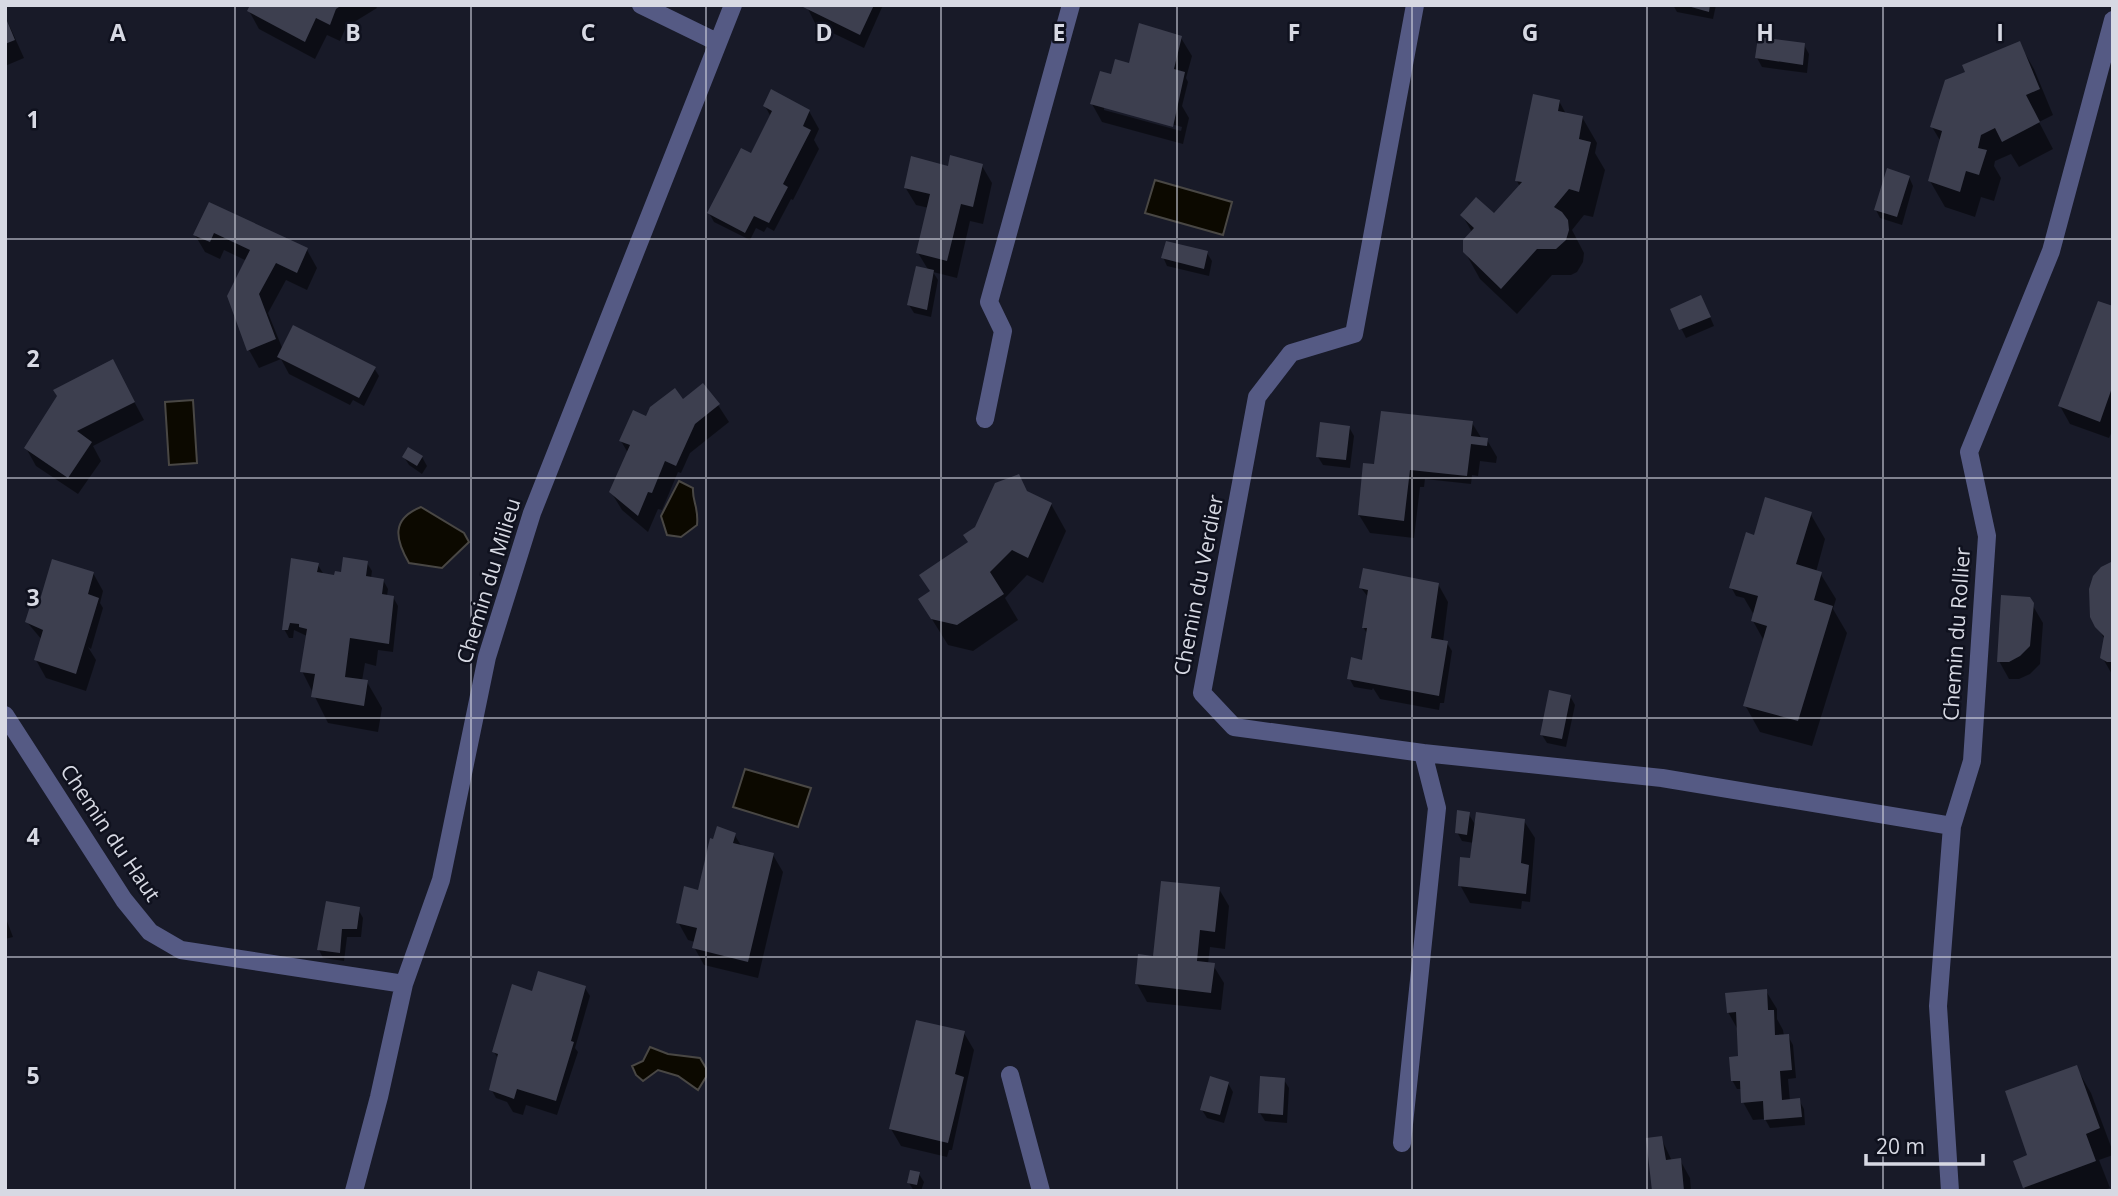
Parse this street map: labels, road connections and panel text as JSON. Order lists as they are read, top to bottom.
{
  "streets": {
    "street": [
      "Chemin du Milieu",
      "Chemin du Verdier",
      "Chemin du Rollier",
      "Chemin du Haut"
    ]
  },
  "crossings": [
    ["Chemin du Milieu", "Chemin du Haut"]
  ],
  "scale_bar": "20 m",
  "grid": {
    "columns": [
      "A",
      "B",
      "C",
      "D",
      "E",
      "F",
      "G",
      "H",
      "I"
    ],
    "rows": [
      "1",
      "2",
      "3",
      "4",
      "5"
    ]
  }
}
